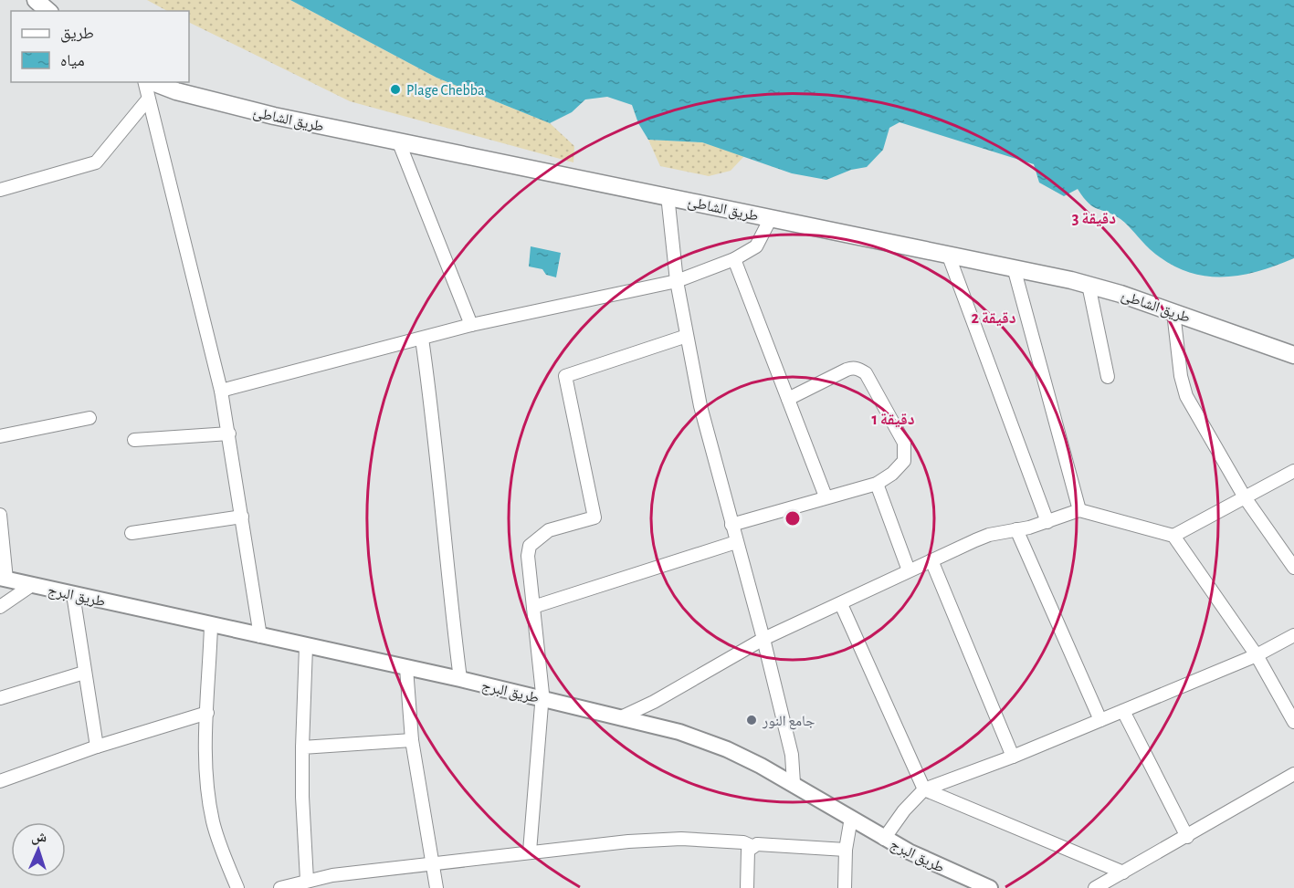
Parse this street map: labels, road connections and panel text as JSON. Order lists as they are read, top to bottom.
{
  "streets": {
    "main road": ["طريق الشاطئ"],
    "street": ["طريق البرج"]
  },
  "places": ["Plage Chebba", "جامع النور"],
  "legend": ["طريق", "مياه"],
  "north": "top",
  "rings": ["3 دقيقة", "2 دقيقة", "1 دقيقة"]
}
